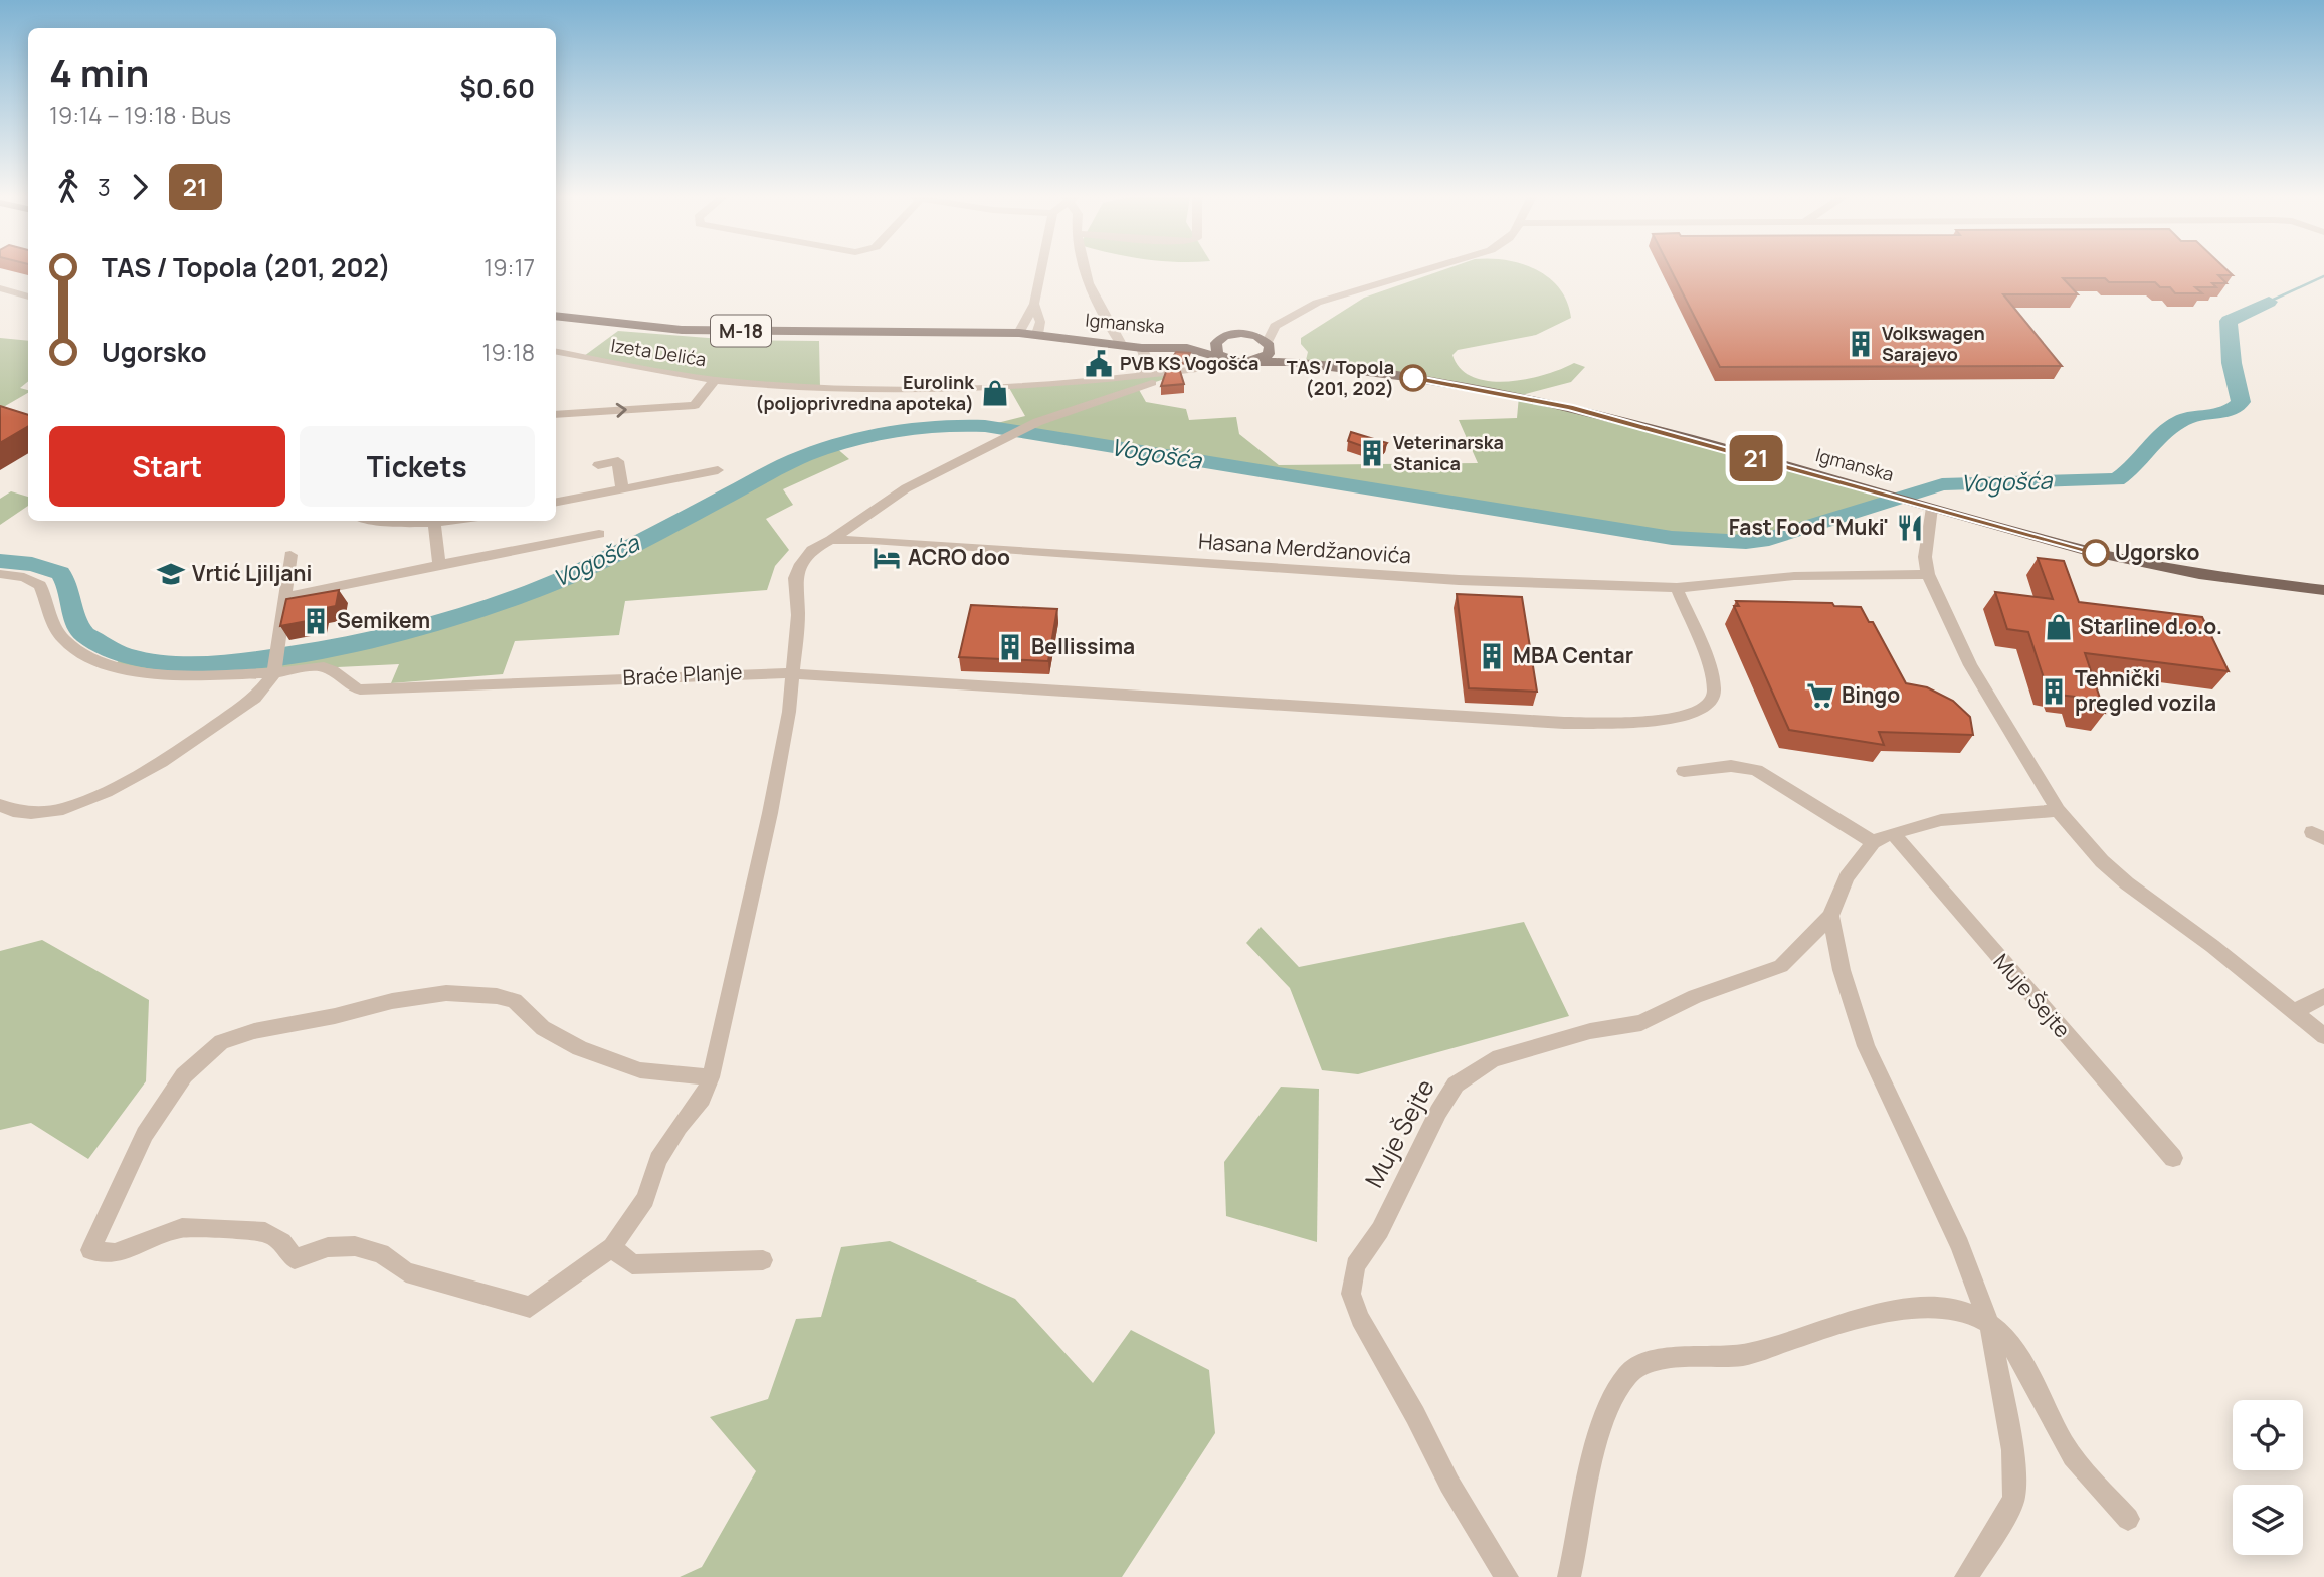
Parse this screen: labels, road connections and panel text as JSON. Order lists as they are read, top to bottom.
{
  "streets": {
    "main road": ["Igmanska", "M-18"],
    "street": [
      "Izeta Delića",
      "Hasana Merdžanovića",
      "Braće Planje",
      "Muje Šejte"
    ]
  },
  "crossings": [
    ["Igmanska", "M-18"],
    ["Igmanska", "Izeta Delića"],
    ["M-18", "Izeta Delića"],
    ["Hasana Merdžanovića", "Braće Planje"]
  ],
  "water": ["Vogošća"],
  "places": {
    "building": [
      "Volkswagen Sarajevo",
      "Veterinarska Stanica",
      "Semikem",
      "Bellissima",
      "MBA Centar",
      "Tehnički pregled vozila"
    ],
    "public building": ["PVB KS Vogošća"],
    "other": ["TAS / Topola (201, 202)", "Ugorsko"],
    "shop": ["Eurolink (poljoprivredna apoteka)", "Starline d.o.o."],
    "restaurant": ["Fast Food 'Muki'"],
    "hotel": ["ACRO doo"],
    "school or university": ["Vrtić Ljiljani"],
    "supermarket": ["Bingo"]
  },
  "lines": ["bus line 21"],
  "page": {
    "on_map": "21",
    "heading": ["4 min", "19:14 – 19:18 · Bus", "$0.60"],
    "legs": ["3", "21"],
    "list": [
      {
        "name": "TAS / Topola (201, 202)",
        "value": "19:17"
      },
      {
        "name": "Ugorsko",
        "value": "19:18"
      }
    ],
    "buttons": ["Start", "Tickets"]
  }
}
